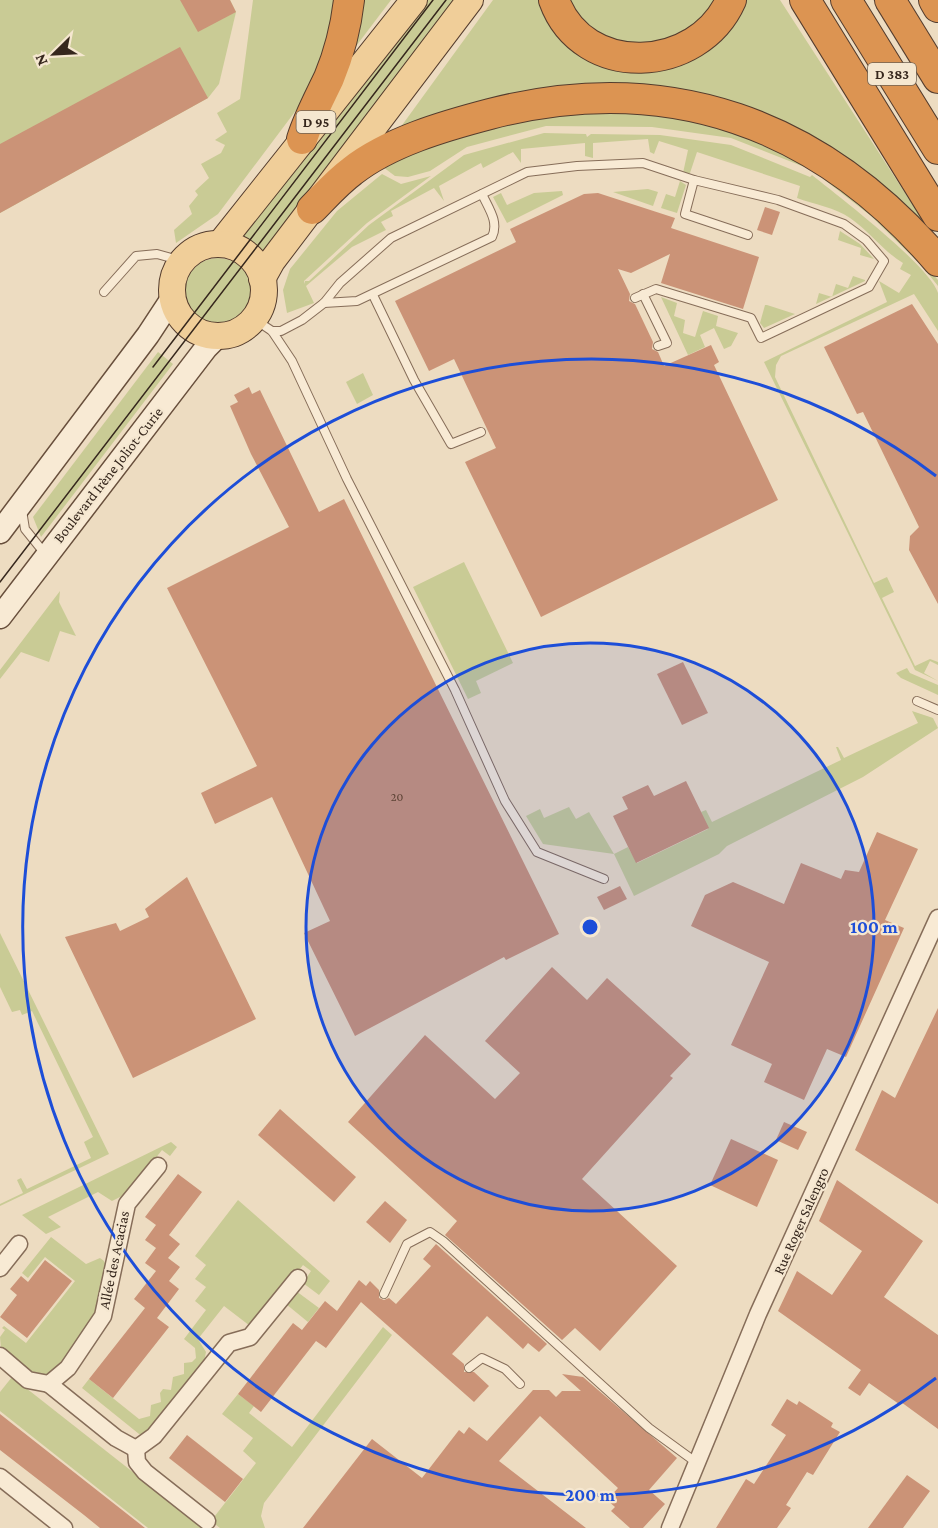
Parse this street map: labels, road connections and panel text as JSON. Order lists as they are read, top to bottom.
{
  "streets": {
    "highway": ["D 383"],
    "main road": ["D 95", "Boulevard Irène Joliot-Curie"],
    "street": ["Rue Roger Salengro", "Allée des Acacias"]
  },
  "crossings": [
    ["D 95", "Boulevard Irène Joliot-Curie"]
  ],
  "house_numbers": ["20"],
  "north": "bottom left",
  "rings": ["100 m", "200 m"]
}
